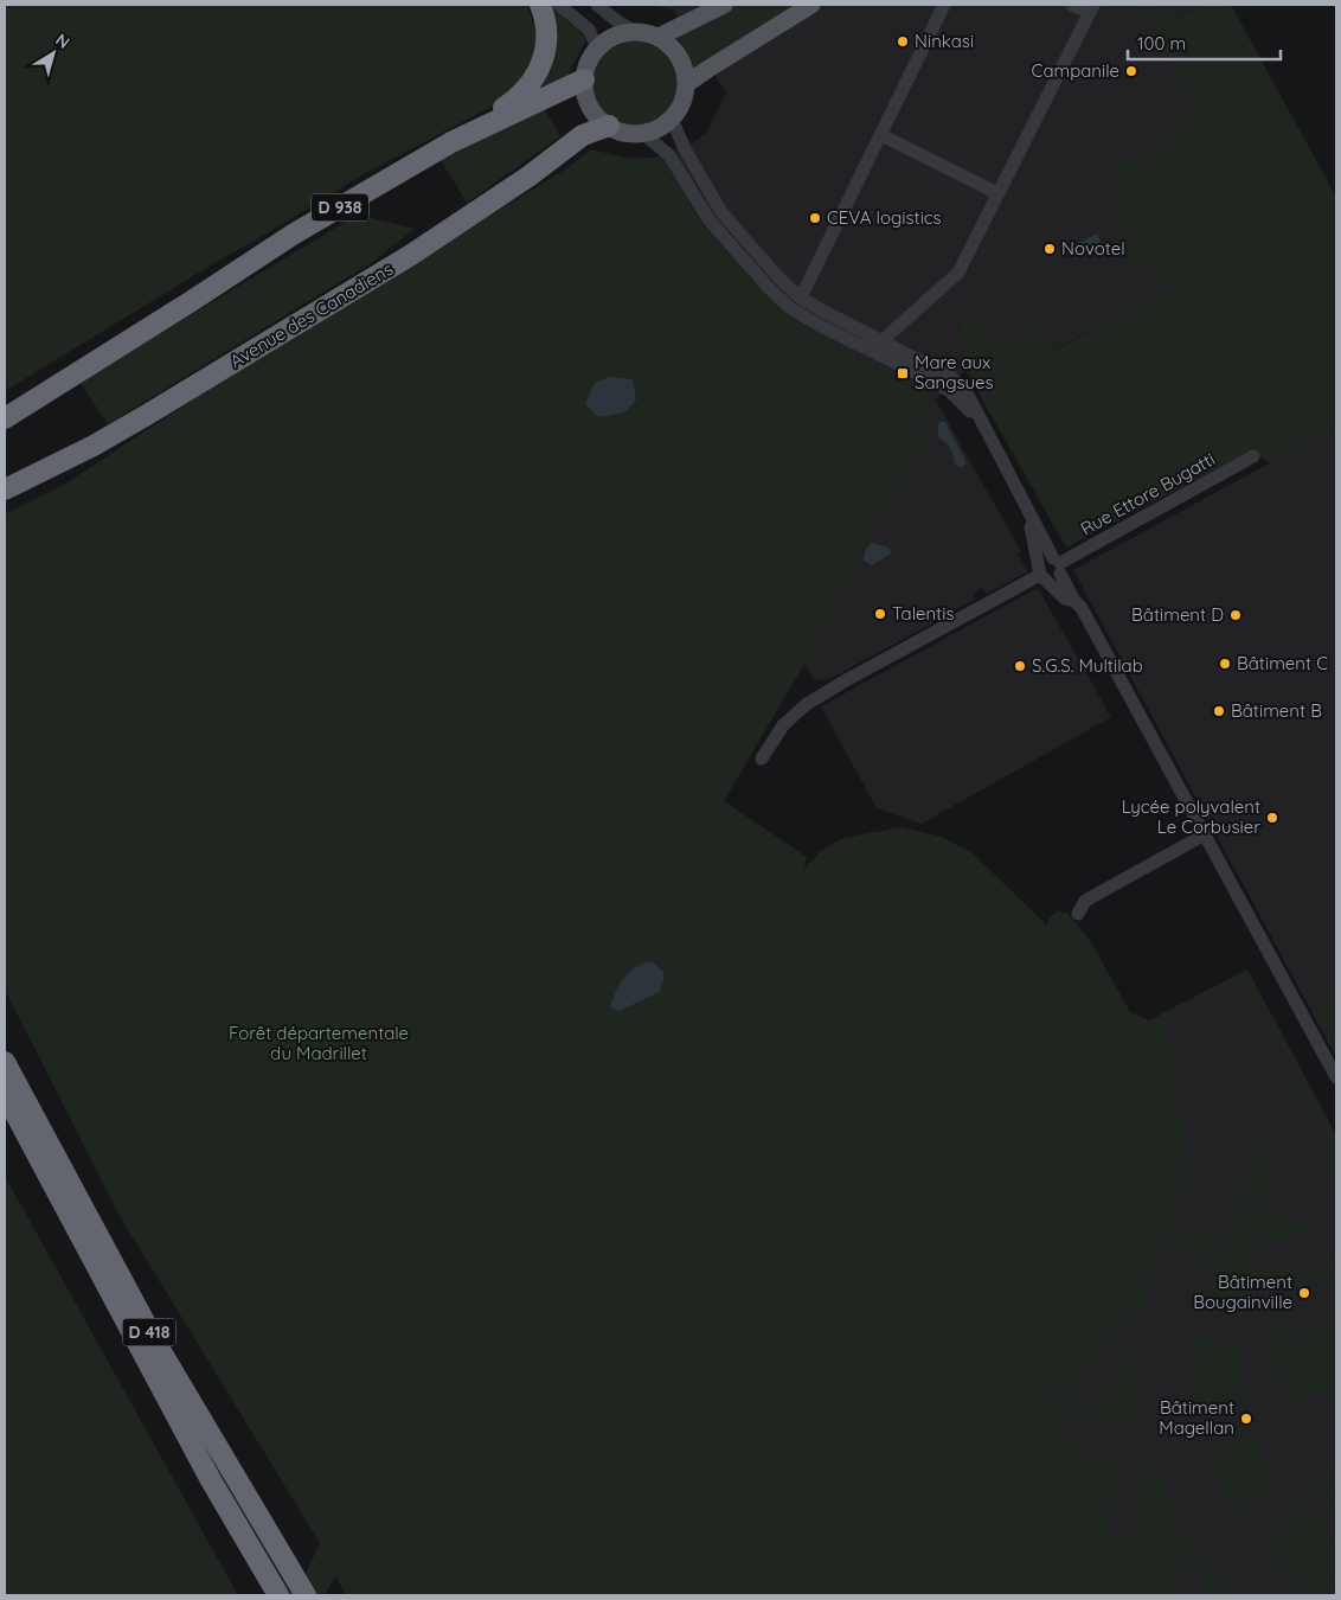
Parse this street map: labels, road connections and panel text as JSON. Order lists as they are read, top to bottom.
{
  "streets": {
    "highway": ["D 938", "Avenue des Canadiens", "D 418"],
    "street": ["Rue Ettore Bugatti"]
  },
  "crossings": [
    ["D 938", "Avenue des Canadiens"]
  ],
  "parks": ["Forêt départementale du Madrillet"],
  "places": {
    "other": [
      "Ninkasi",
      "Campanile",
      "CEVA logistics",
      "Novotel",
      "Talentis",
      "Bâtiment D",
      "Bâtiment C",
      "S.G.S. Multilab",
      "Bâtiment B",
      "Lycée polyvalent Le Corbusier",
      "Bâtiment Bougainville",
      "Bâtiment Magellan"
    ],
    "transit": ["Mare aux Sangsues"]
  },
  "scale_bar": "100 m",
  "north": "top right"
}
